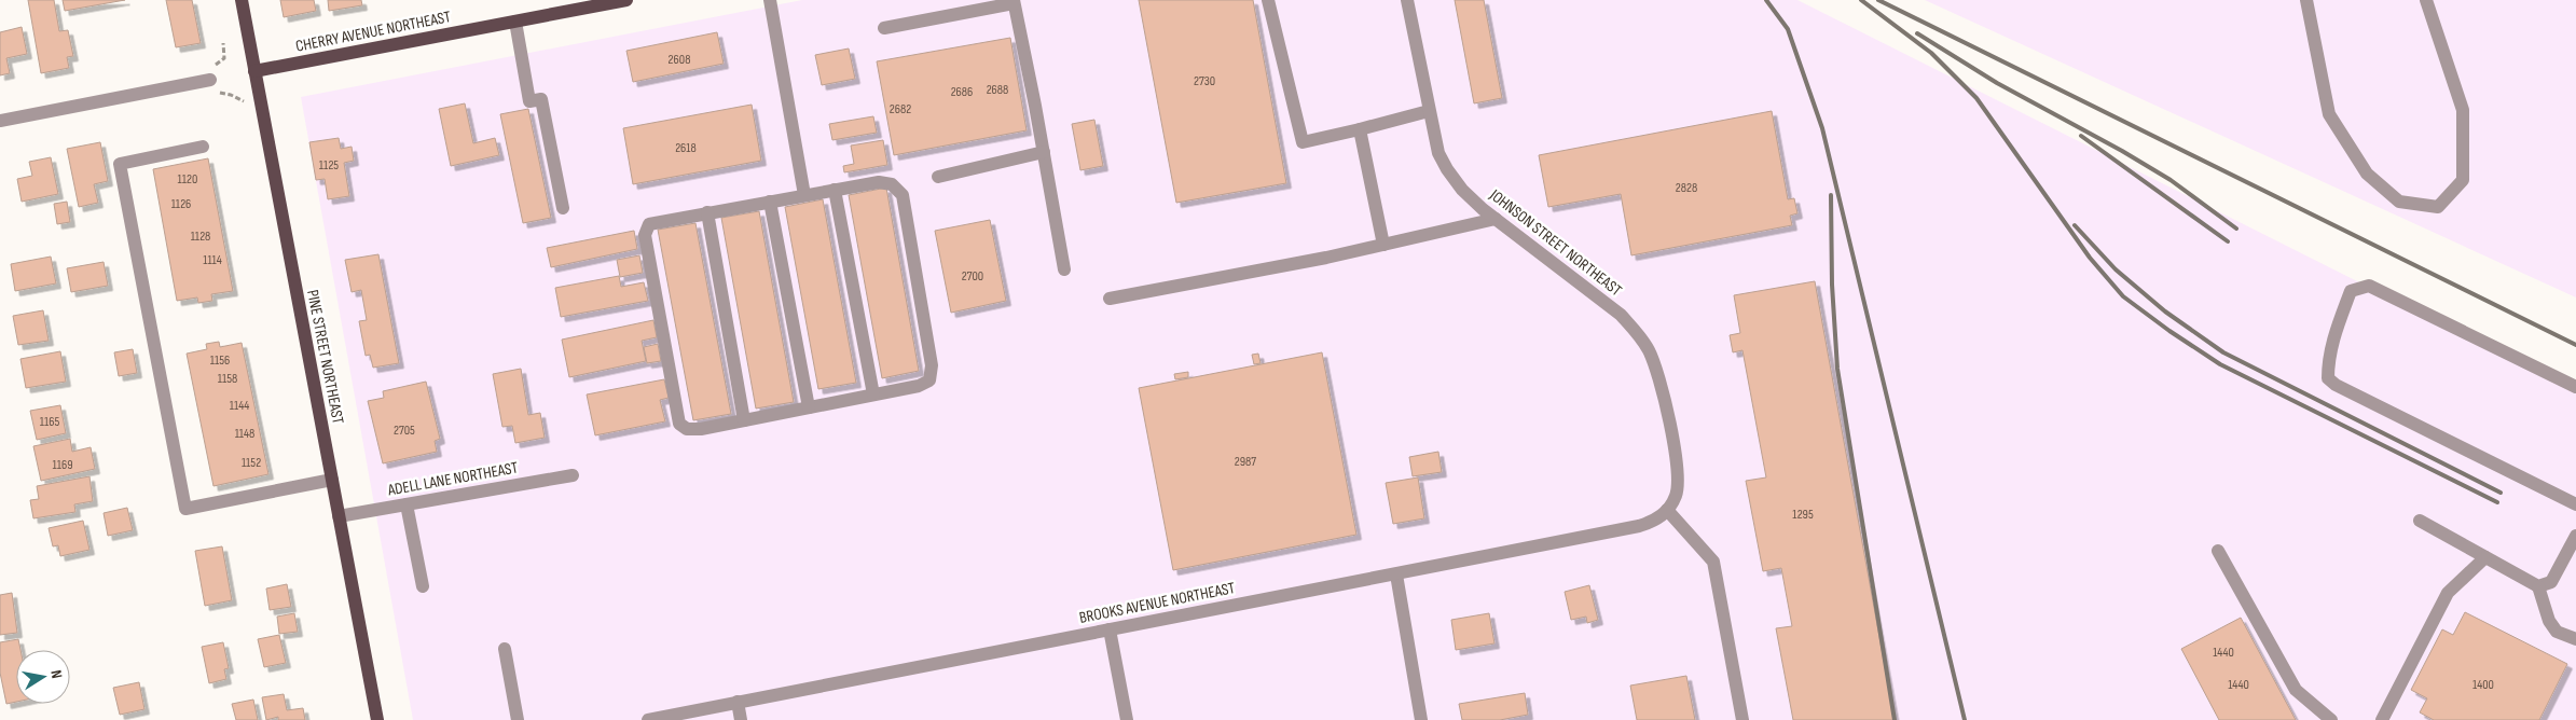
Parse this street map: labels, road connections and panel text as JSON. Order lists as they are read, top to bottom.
{
  "streets": {
    "main road": ["CHERRY AVENUE NORTHEAST", "PINE STREET NORTHEAST"],
    "street": ["JOHNSON STREET NORTHEAST", "ADELL LANE NORTHEAST", "BROOKS AVENUE NORTHEAST"]
  },
  "crossings": [
    ["CHERRY AVENUE NORTHEAST", "PINE STREET NORTHEAST"],
    ["JOHNSON STREET NORTHEAST", "BROOKS AVENUE NORTHEAST"],
    ["PINE STREET NORTHEAST", "ADELL LANE NORTHEAST"]
  ],
  "house_numbers": [
    "2608",
    "2730",
    "2688",
    "2686",
    "2682",
    "2618",
    "1125",
    "1120",
    "2828",
    "1126",
    "1128",
    "1114",
    "2700",
    "1156",
    "1158",
    "1144",
    "1165",
    "2705",
    "1148",
    "2987",
    "1152",
    "1169",
    "1295",
    "1440",
    "1440",
    "1400"
  ],
  "north": "right"
}
